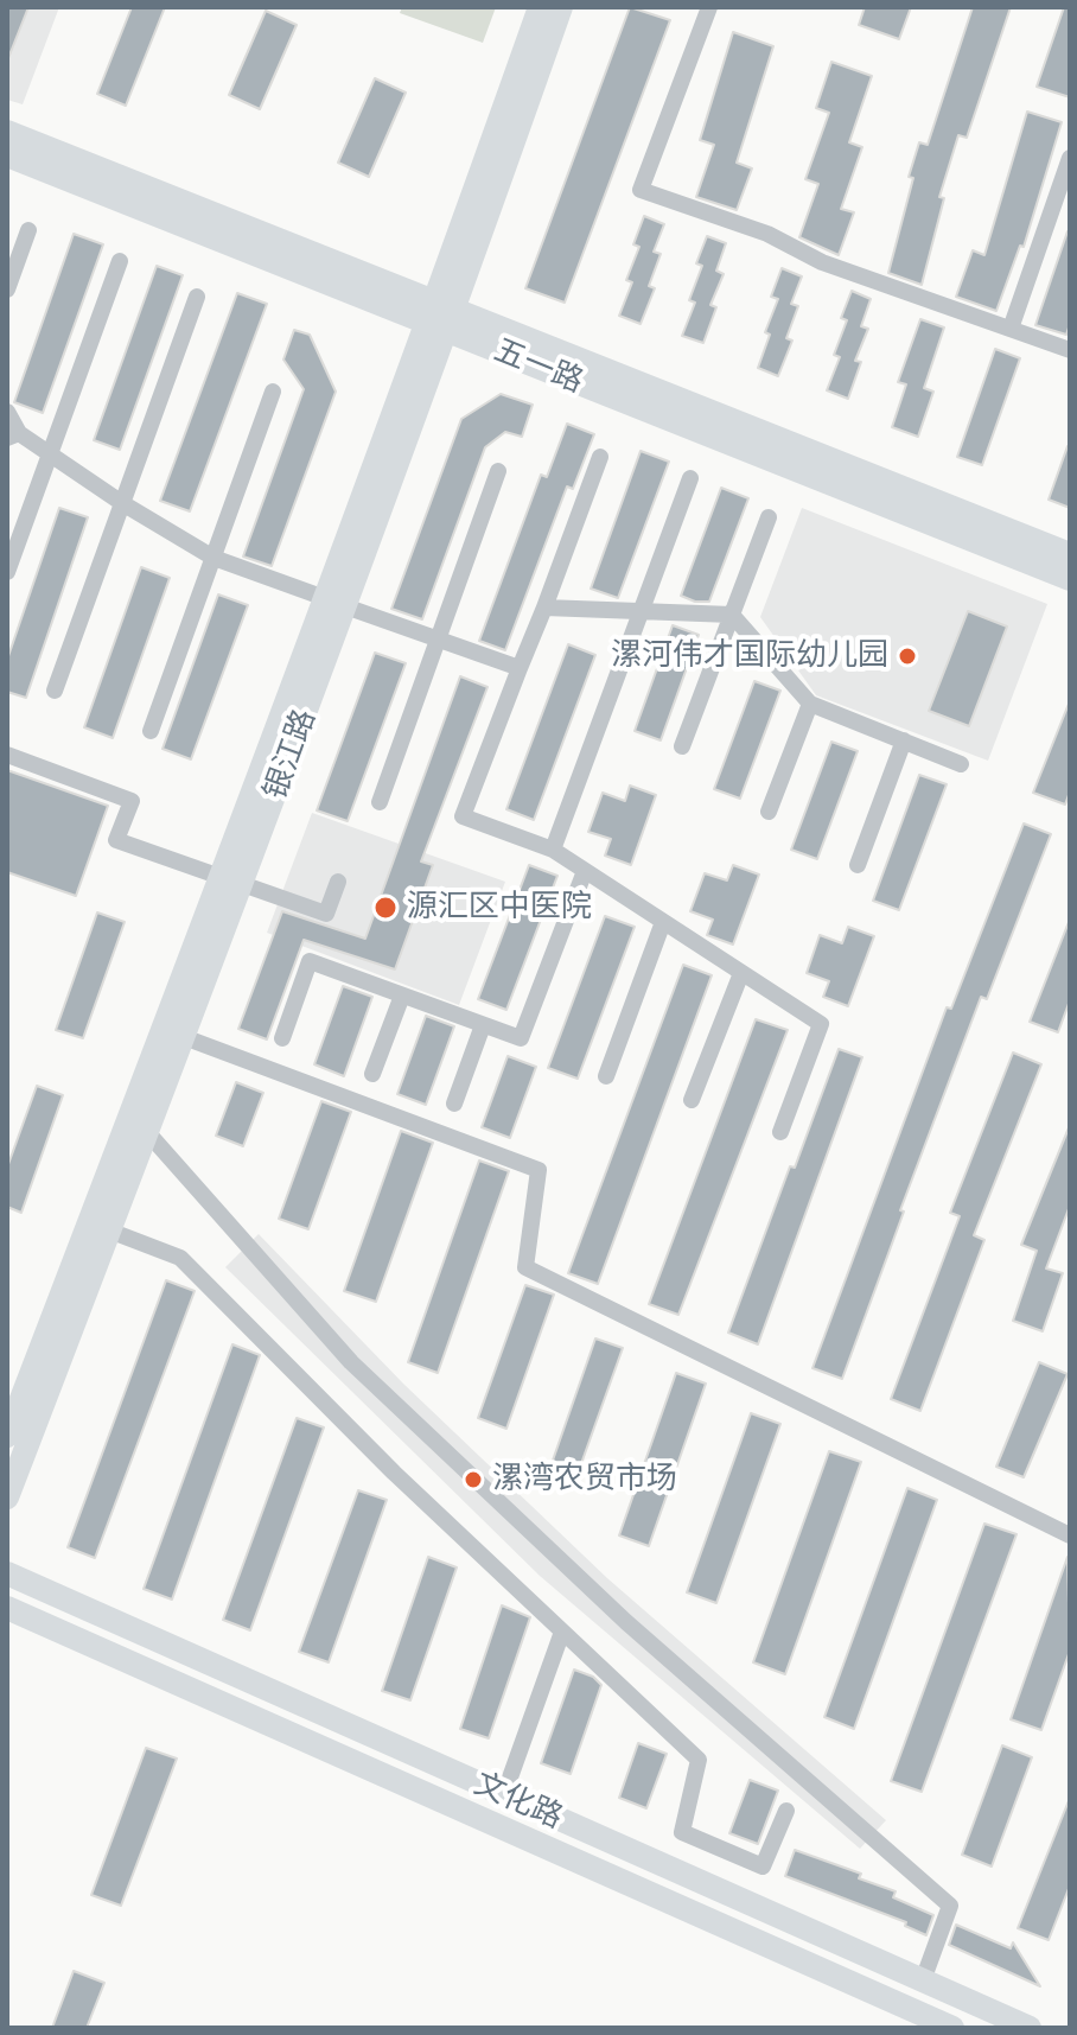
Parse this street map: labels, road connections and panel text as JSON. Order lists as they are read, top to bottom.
{
  "streets": {
    "street": ["五一路", "银江路", "文化路"]
  },
  "crossings": [
    ["五一路", "银江路"]
  ],
  "places": ["漯河伟才国际幼儿园", "源汇区中医院", "漯湾农贸市场"]
}
